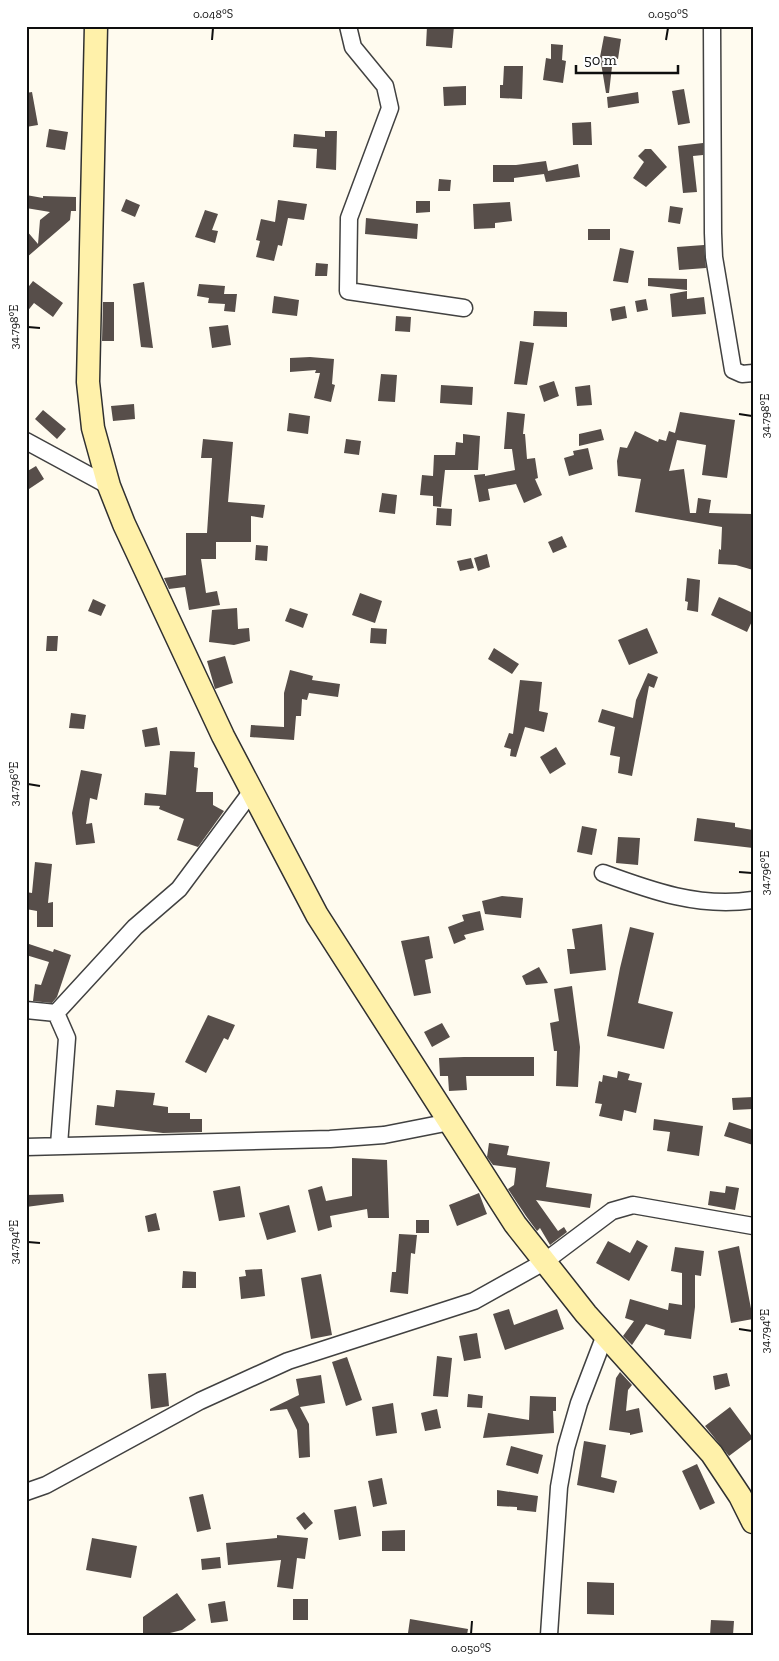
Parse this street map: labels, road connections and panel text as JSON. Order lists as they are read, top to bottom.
{
  "scale_bar": "50 m",
  "coordinates": [
    "0.048°S",
    "0.050°S",
    "34.798°E",
    "34.796°E",
    "34.794°E"
  ]
}
